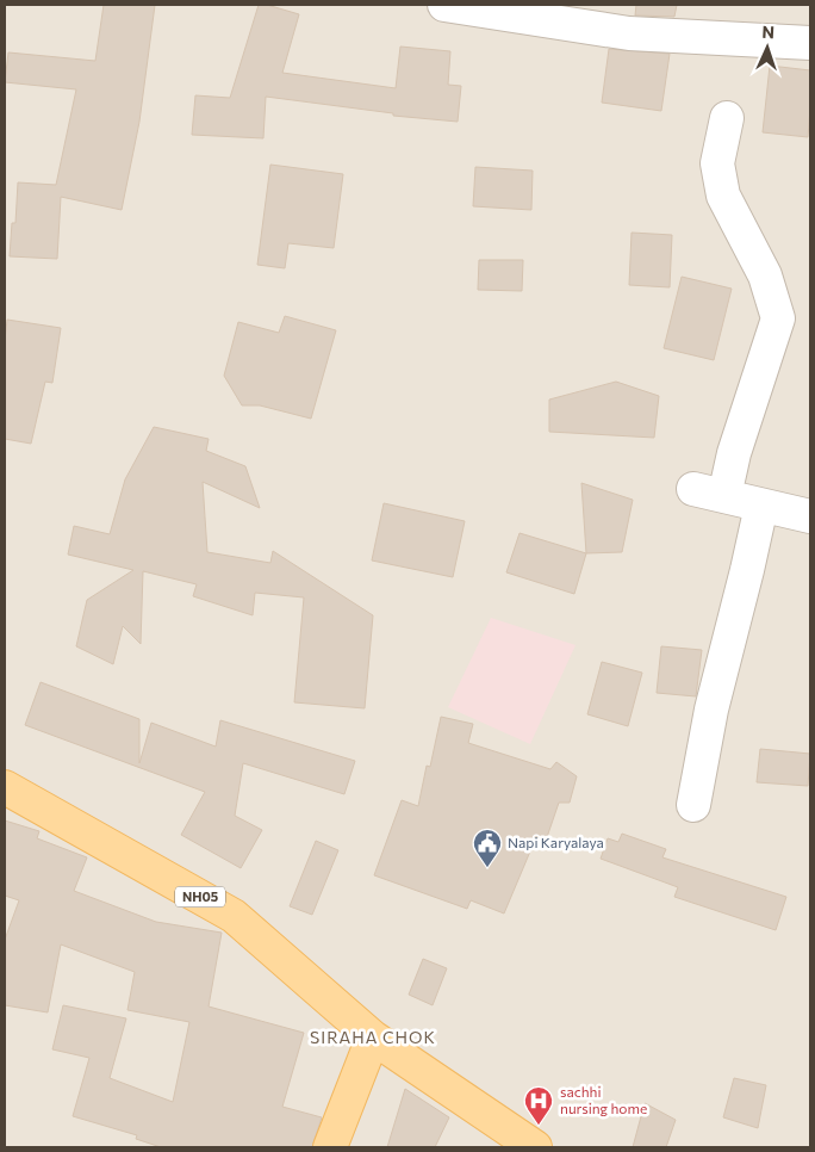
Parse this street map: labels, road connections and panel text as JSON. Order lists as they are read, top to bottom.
{
  "streets": {
    "main road": ["NH05"]
  },
  "districts": ["SIRAHA CHOK"],
  "places": {
    "public building": ["Napi Karyalaya"],
    "hospital": ["sachhi nursing home"]
  },
  "north": "top"
}
